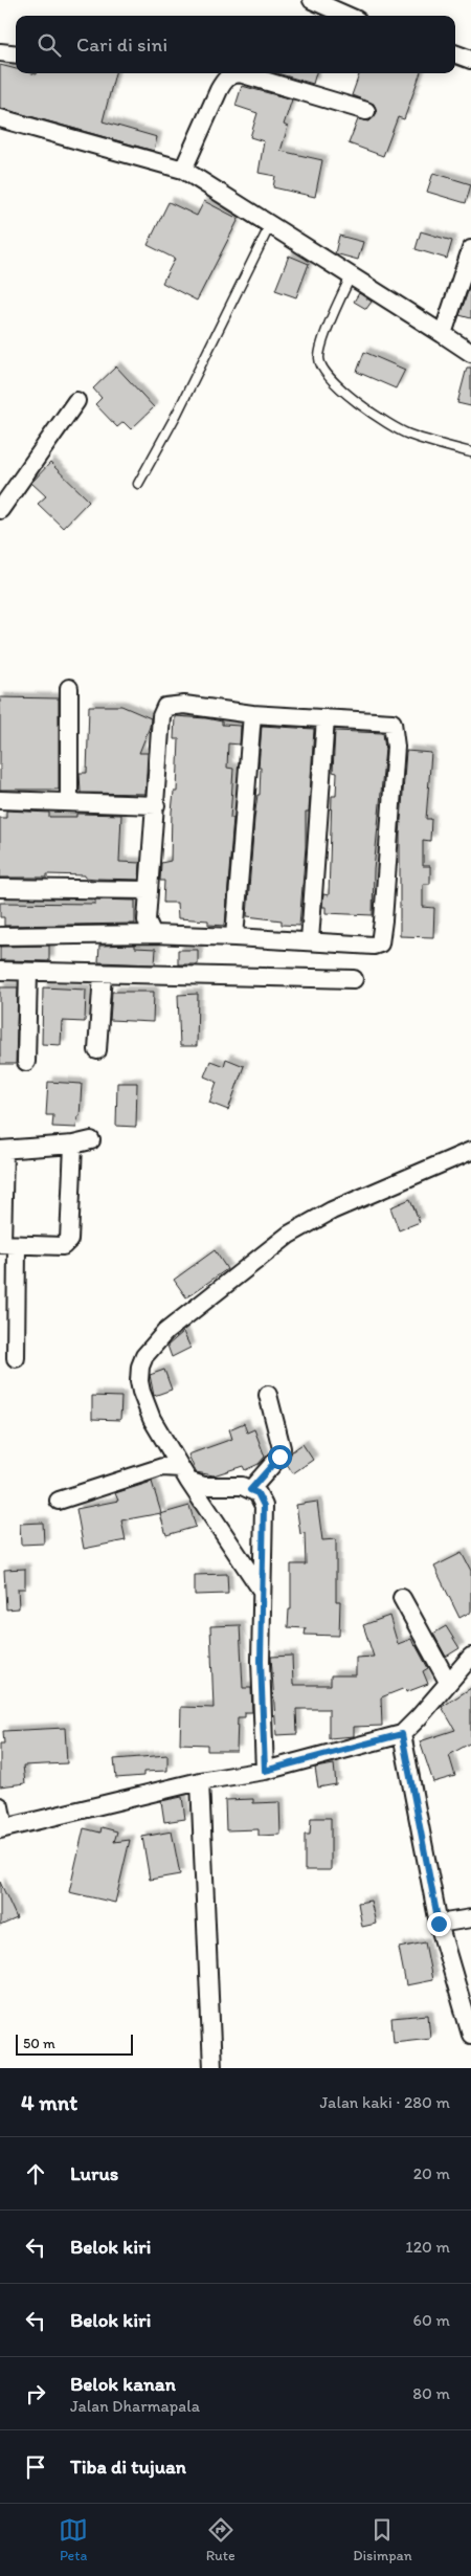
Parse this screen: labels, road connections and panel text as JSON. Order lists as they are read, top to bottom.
{
  "scale_bar": "50 m",
  "page": {
    "search": "Cari di sini",
    "scale": "50 m",
    "heading": ["4 mnt", "Jalan kaki · 280 m"],
    "list": [
      ["Lurus", "20 m"],
      ["Belok kiri", "120 m"],
      ["Belok kiri", "60 m"],
      ["Belok kanan", "Jalan Dharmapala", "80 m"],
      "Tiba di tujuan"
    ],
    "nav": ["Peta", "Rute", "Disimpan"]
  }
}
